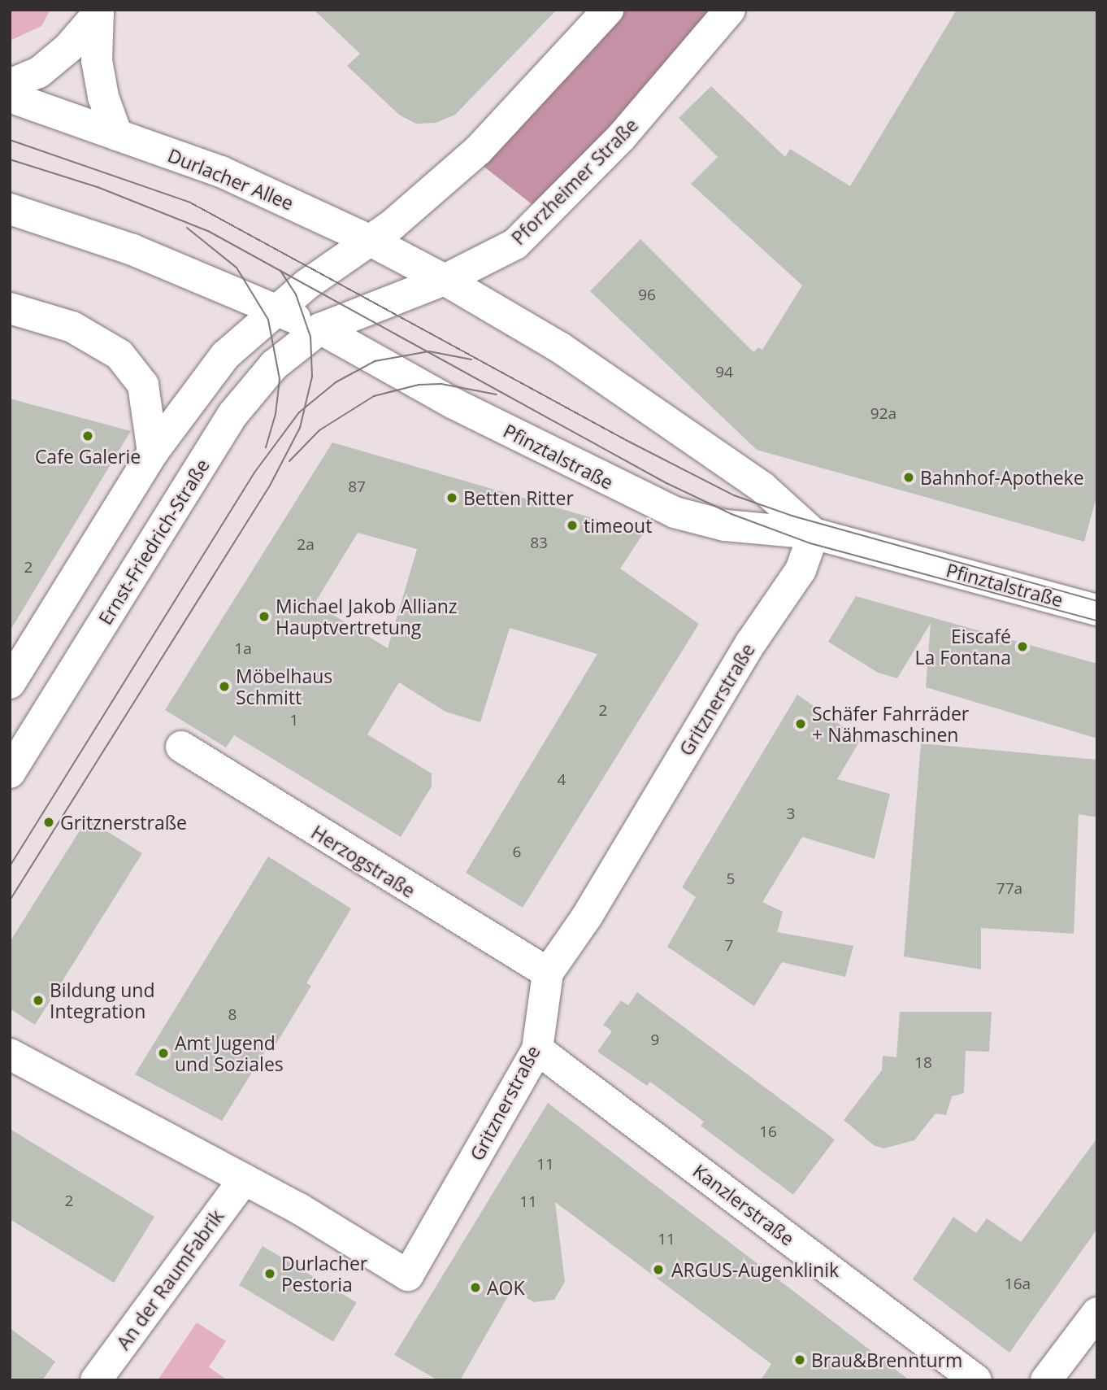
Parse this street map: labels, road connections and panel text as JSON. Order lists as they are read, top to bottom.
{
  "streets": {
    "street": [
      "Durlacher Allee",
      "Pforzheimer Straße",
      "Pfinztalstraße",
      "Ernst-Friedrich-Straße",
      "Gritznerstraße",
      "Herzogstraße",
      "Kanzlerstraße",
      "An der RaumFabrik"
    ]
  },
  "crossings": [
    ["Durlacher Allee", "Pforzheimer Straße"],
    ["Durlacher Allee", "Pfinztalstraße"],
    ["Pforzheimer Straße", "Pfinztalstraße"],
    ["Pforzheimer Straße", "Ernst-Friedrich-Straße"],
    ["Pfinztalstraße", "Ernst-Friedrich-Straße"],
    ["Pfinztalstraße", "Gritznerstraße"],
    ["Gritznerstraße", "Herzogstraße"],
    ["Gritznerstraße", "Kanzlerstraße"],
    ["Gritznerstraße", "An der RaumFabrik"]
  ],
  "places": [
    "Cafe Galerie",
    "Bahnhof-Apotheke",
    "Betten Ritter",
    "timeout",
    "Michael Jakob Allianz Hauptvertretung",
    "Eiscafé La Fontana",
    "Möbelhaus Schmitt",
    "Schäfer Fahrräder + Nähmaschinen",
    "Gritznerstraße",
    "Bildung und Integration",
    "Amt Jugend und Soziales",
    "ARGUS-Augenklinik",
    "Durlacher Pestoria",
    "AOK",
    "Brau&Brennturm"
  ],
  "house_numbers": [
    "96",
    "94",
    "92a",
    "87",
    "83",
    "2a",
    "2",
    "1a",
    "2",
    "1",
    "4",
    "3",
    "6",
    "5",
    "77a",
    "7",
    "8",
    "9",
    "18",
    "16",
    "11",
    "2",
    "11",
    "11",
    "16a"
  ]
}
